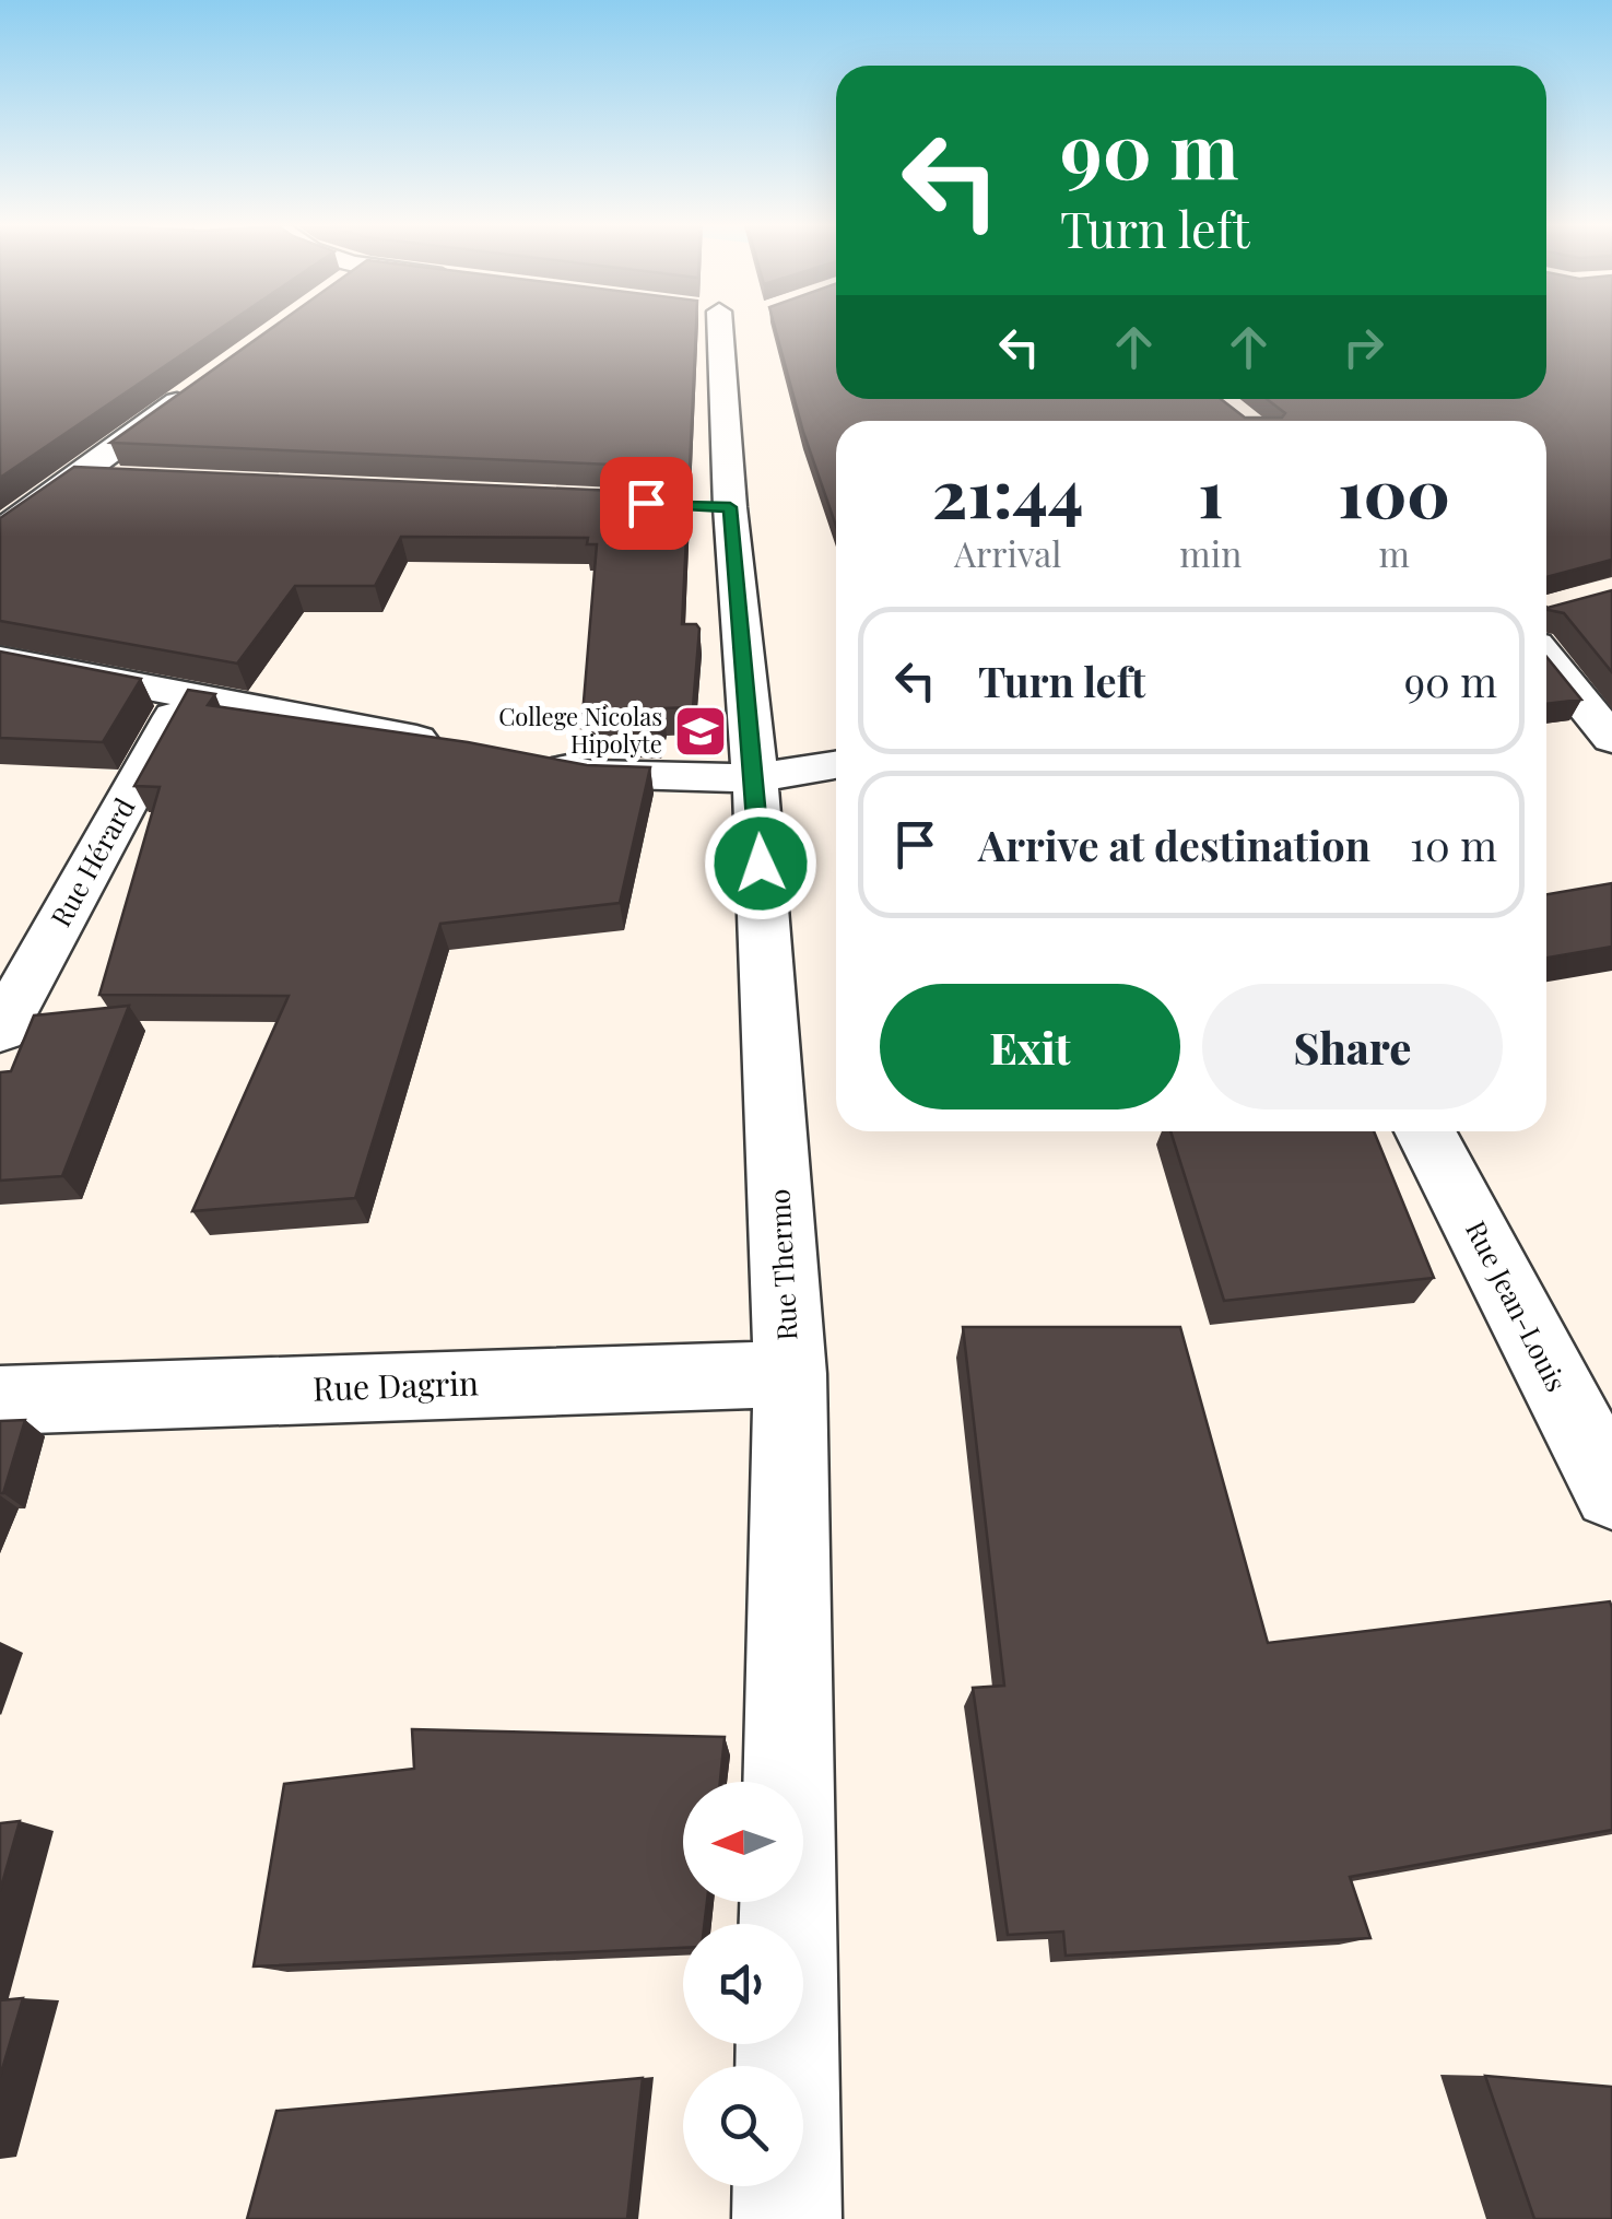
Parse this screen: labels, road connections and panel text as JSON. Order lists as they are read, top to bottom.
{
  "streets": {
    "street": [
      "Rue Hérard",
      "Rue Thermo",
      "Rue Jean-Louis",
      "Rue Dagrin"
    ]
  },
  "crossings": [
    ["Rue Thermo", "Rue Dagrin"]
  ],
  "places": {
    "school or university": ["College Nicolas Hipolyte"]
  },
  "north": "left",
  "page": {
    "turn": ["90 m", "Turn left"],
    "eta": [
      "21:44",
      "Arrival",
      "1",
      "min",
      "100",
      "m"
    ],
    "list": [
      {
        "name": "Turn left",
        "value": "90 m"
      },
      {
        "name": "Arrive at destination",
        "value": "10 m"
      }
    ],
    "buttons": ["Exit", "Share"]
  }
}
